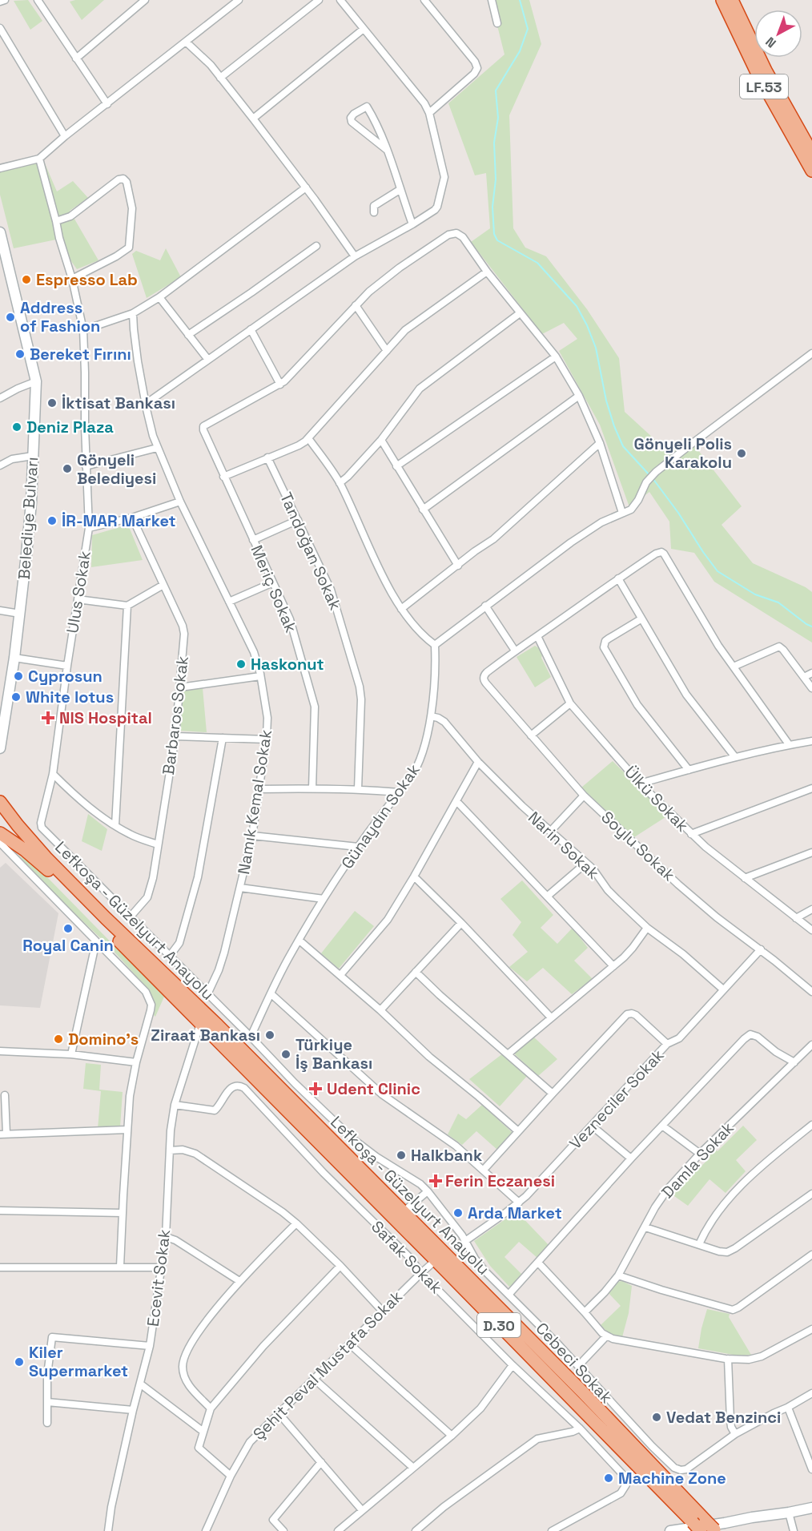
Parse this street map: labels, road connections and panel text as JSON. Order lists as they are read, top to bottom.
{
  "streets": {
    "highway": ["LF.53", "Lefkoşa - Güzelyurt Anayolu", "D.30"],
    "main road": ["Belediye Bulvarı"],
    "street": [
      "Tandoğan Sokak",
      "Meriç Sokak",
      "Ulus Sokak",
      "Barbaros Sokak",
      "Ülkü Sokak",
      "Namık Kemal Sokak",
      "Günaydın Sokak",
      "Narin Sokak",
      "Soylu Sokak",
      "Vezneciler Sokak",
      "Damla Sokak",
      "Safak Sokak",
      "Ecevit Sokak",
      "Cebeci Sokak",
      "Şehit Peval Mustafa Sokak"
    ]
  },
  "crossings": [
    ["Ulus Sokak", "Cebeci Sokak"],
    ["Barbaros Sokak", "Cebeci Sokak"],
    ["Namık Kemal Sokak", "Cebeci Sokak"],
    ["Günaydın Sokak", "Narin Sokak"],
    ["Günaydın Sokak", "Cebeci Sokak"],
    ["Narin Sokak", "Vezneciler Sokak"],
    ["Soylu Sokak", "Vezneciler Sokak"],
    ["Lefkoşa - Güzelyurt Anayolu", "Ecevit Sokak"],
    ["Lefkoşa - Güzelyurt Anayolu", "Şehit Peval Mustafa Sokak"],
    ["Vezneciler Sokak", "Cebeci Sokak"],
    ["Safak Sokak", "Ecevit Sokak"],
    ["Safak Sokak", "Şehit Peval Mustafa Sokak"]
  ],
  "places": {
    "other": [
      "Espresso Lab",
      "Address of Fashion",
      "Bereket Fırını",
      "İktisat Bankası",
      "Deniz Plaza",
      "Gönyeli Polis Karakolu",
      "Gönyeli Belediyesi",
      "İR-MAR Market",
      "Haskonut",
      "Cyprosun",
      "White lotus",
      "Royal Canin",
      "Ziraat Bankası",
      "Domino's",
      "Türkiye İş Bankası",
      "Halkbank",
      "Arda Market",
      "Kiler Supermarket",
      "Vedat Benzinci",
      "Machine Zone"
    ],
    "health": ["NIS Hospital", "Udent Clinic", "Ferin Eczanesi"]
  },
  "north": "bottom left"
}
